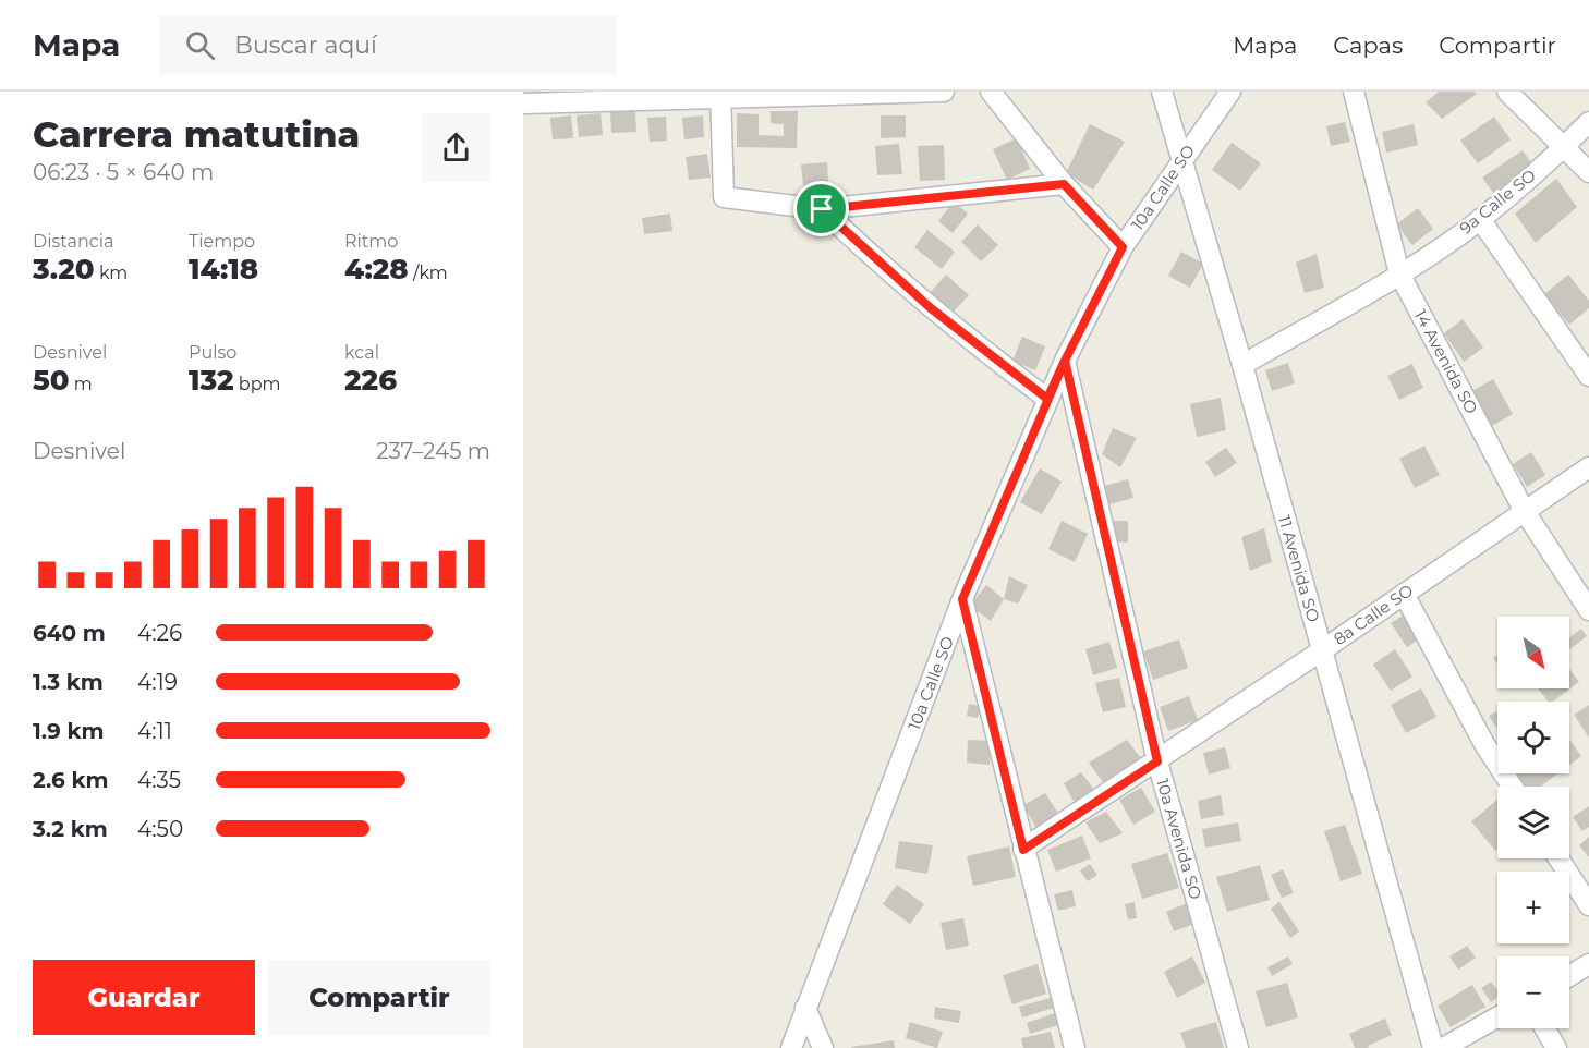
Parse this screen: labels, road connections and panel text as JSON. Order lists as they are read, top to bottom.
{
  "streets": {
    "street": [
      "10a Calle SO",
      "9a Calle SO",
      "14 Avenida SO",
      "11 Avenida SO",
      "8a Calle SO",
      "10a Avenida SO"
    ]
  },
  "crossings": [
    ["10a Calle SO", "11 Avenida SO"],
    ["10a Calle SO", "10a Avenida SO"],
    ["9a Calle SO", "14 Avenida SO"],
    ["9a Calle SO", "11 Avenida SO"],
    ["14 Avenida SO", "8a Calle SO"],
    ["11 Avenida SO", "8a Calle SO"],
    ["8a Calle SO", "10a Avenida SO"]
  ],
  "north": "bottom right",
  "page": {
    "header": "Mapa",
    "search": "Buscar aquí",
    "nav": ["Mapa", "Capas", "Compartir"],
    "heading": ["Carrera matutina", "06:23 · 5 × 640 m"],
    "stats": [
      ["Distancia", "3.20 km"],
      ["Tiempo", "14:18"],
      ["Ritmo", "4:28 /km"],
      ["Desnivel", "50 m"],
      ["Pulso", "132 bpm"],
      ["kcal", "226"]
    ],
    "chart": ["Desnivel", "237–245 m"],
    "list": [
      {
        "name": "640 m",
        "note": "4:26"
      },
      {
        "name": "1.3 km",
        "note": "4:19"
      },
      {
        "name": "1.9 km",
        "note": "4:11"
      },
      {
        "name": "2.6 km",
        "note": "4:35"
      },
      {
        "name": "3.2 km",
        "note": "4:50"
      }
    ],
    "map_buttons": ["+", "−"],
    "buttons": ["Guardar", "Compartir"]
  }
}
